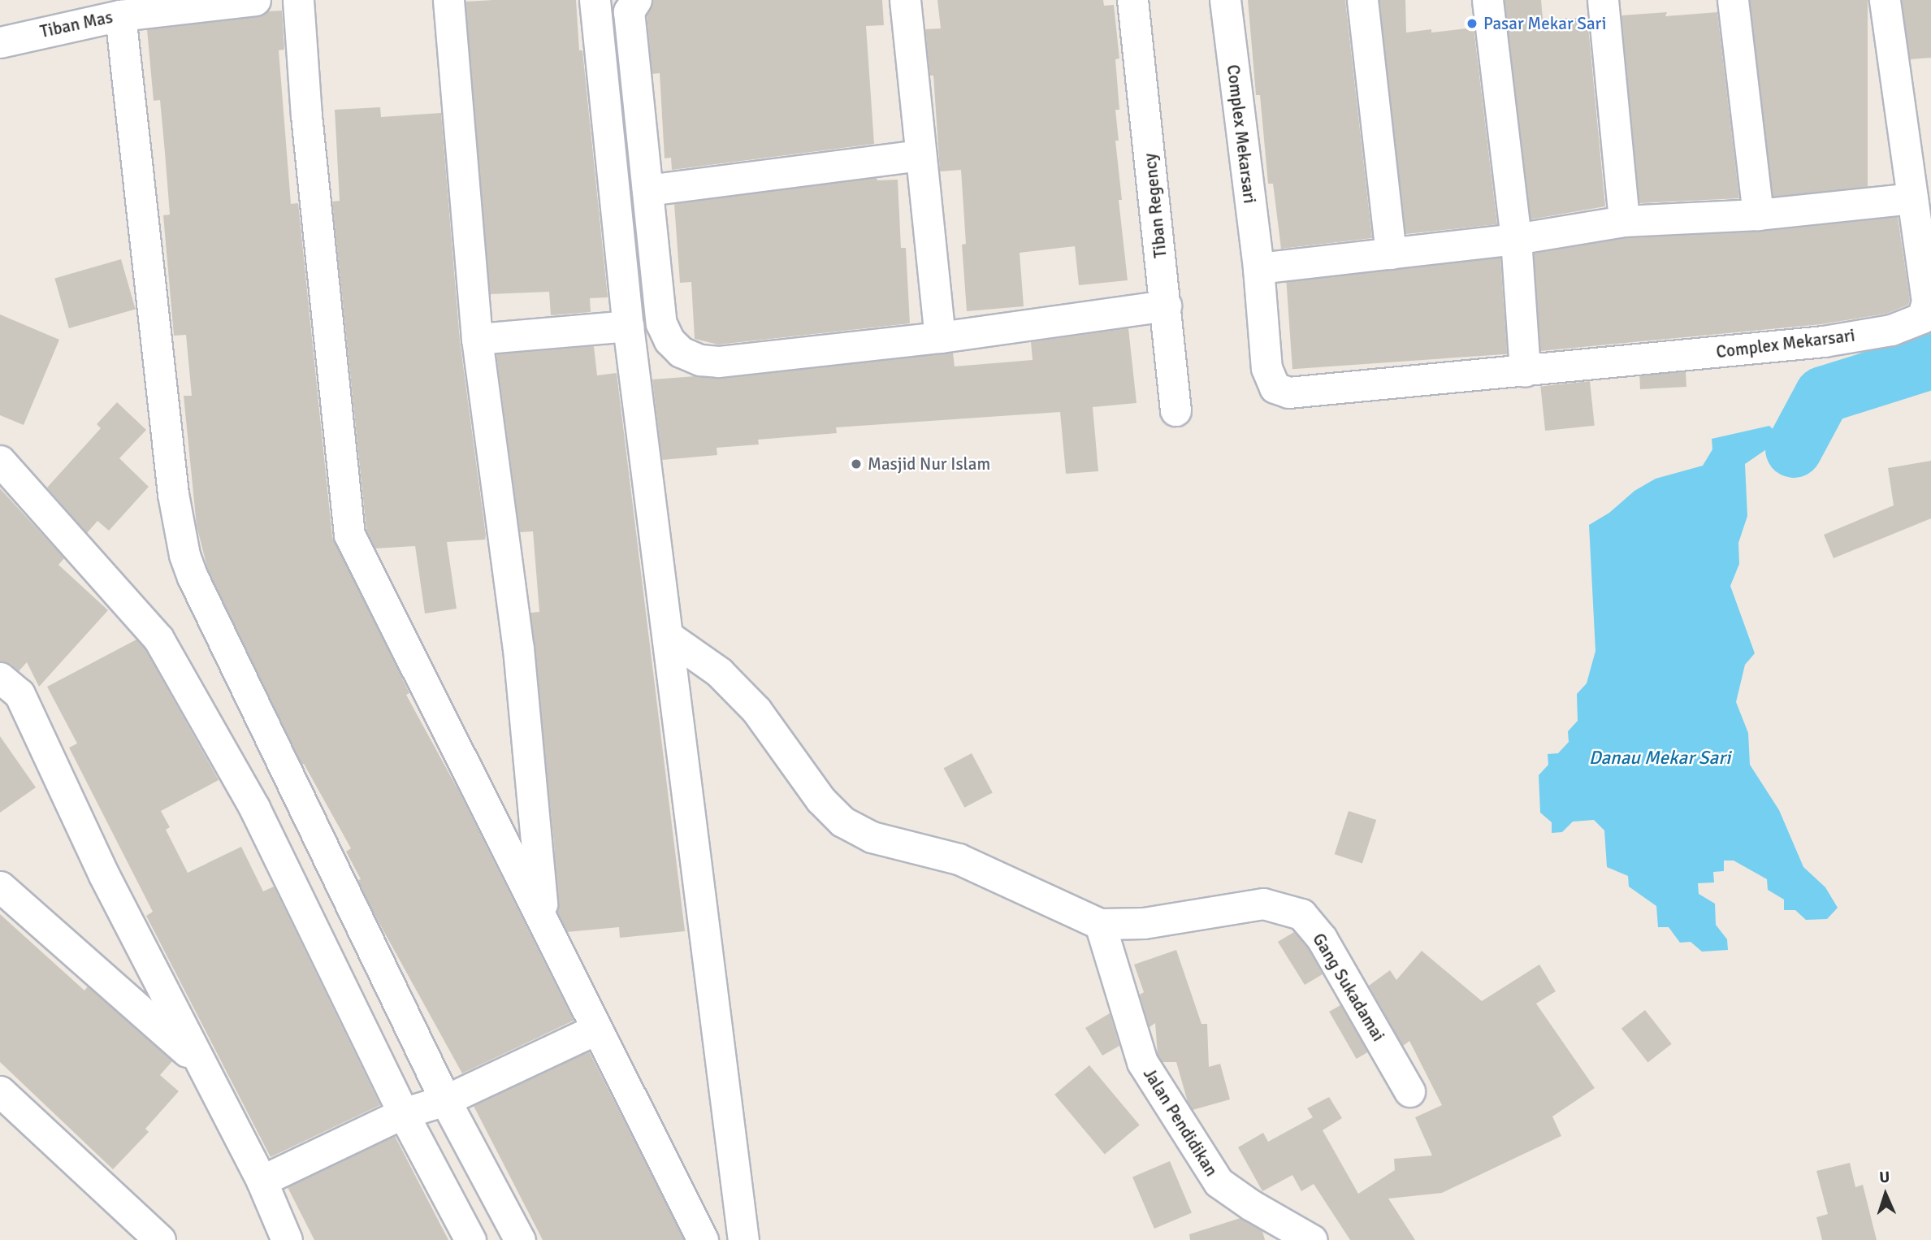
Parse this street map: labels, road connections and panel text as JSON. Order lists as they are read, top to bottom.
{
  "streets": {
    "street": [
      "Tiban Mas",
      "Complex Mekarsari",
      "Tiban Regency",
      "Gang Sukadamai",
      "Jalan Pendidikan"
    ]
  },
  "crossings": [
    ["Gang Sukadamai", "Jalan Pendidikan"]
  ],
  "water": ["Danau Mekar Sari"],
  "places": ["Pasar Mekar Sari", "Masjid Nur Islam"],
  "north": "top"
}
